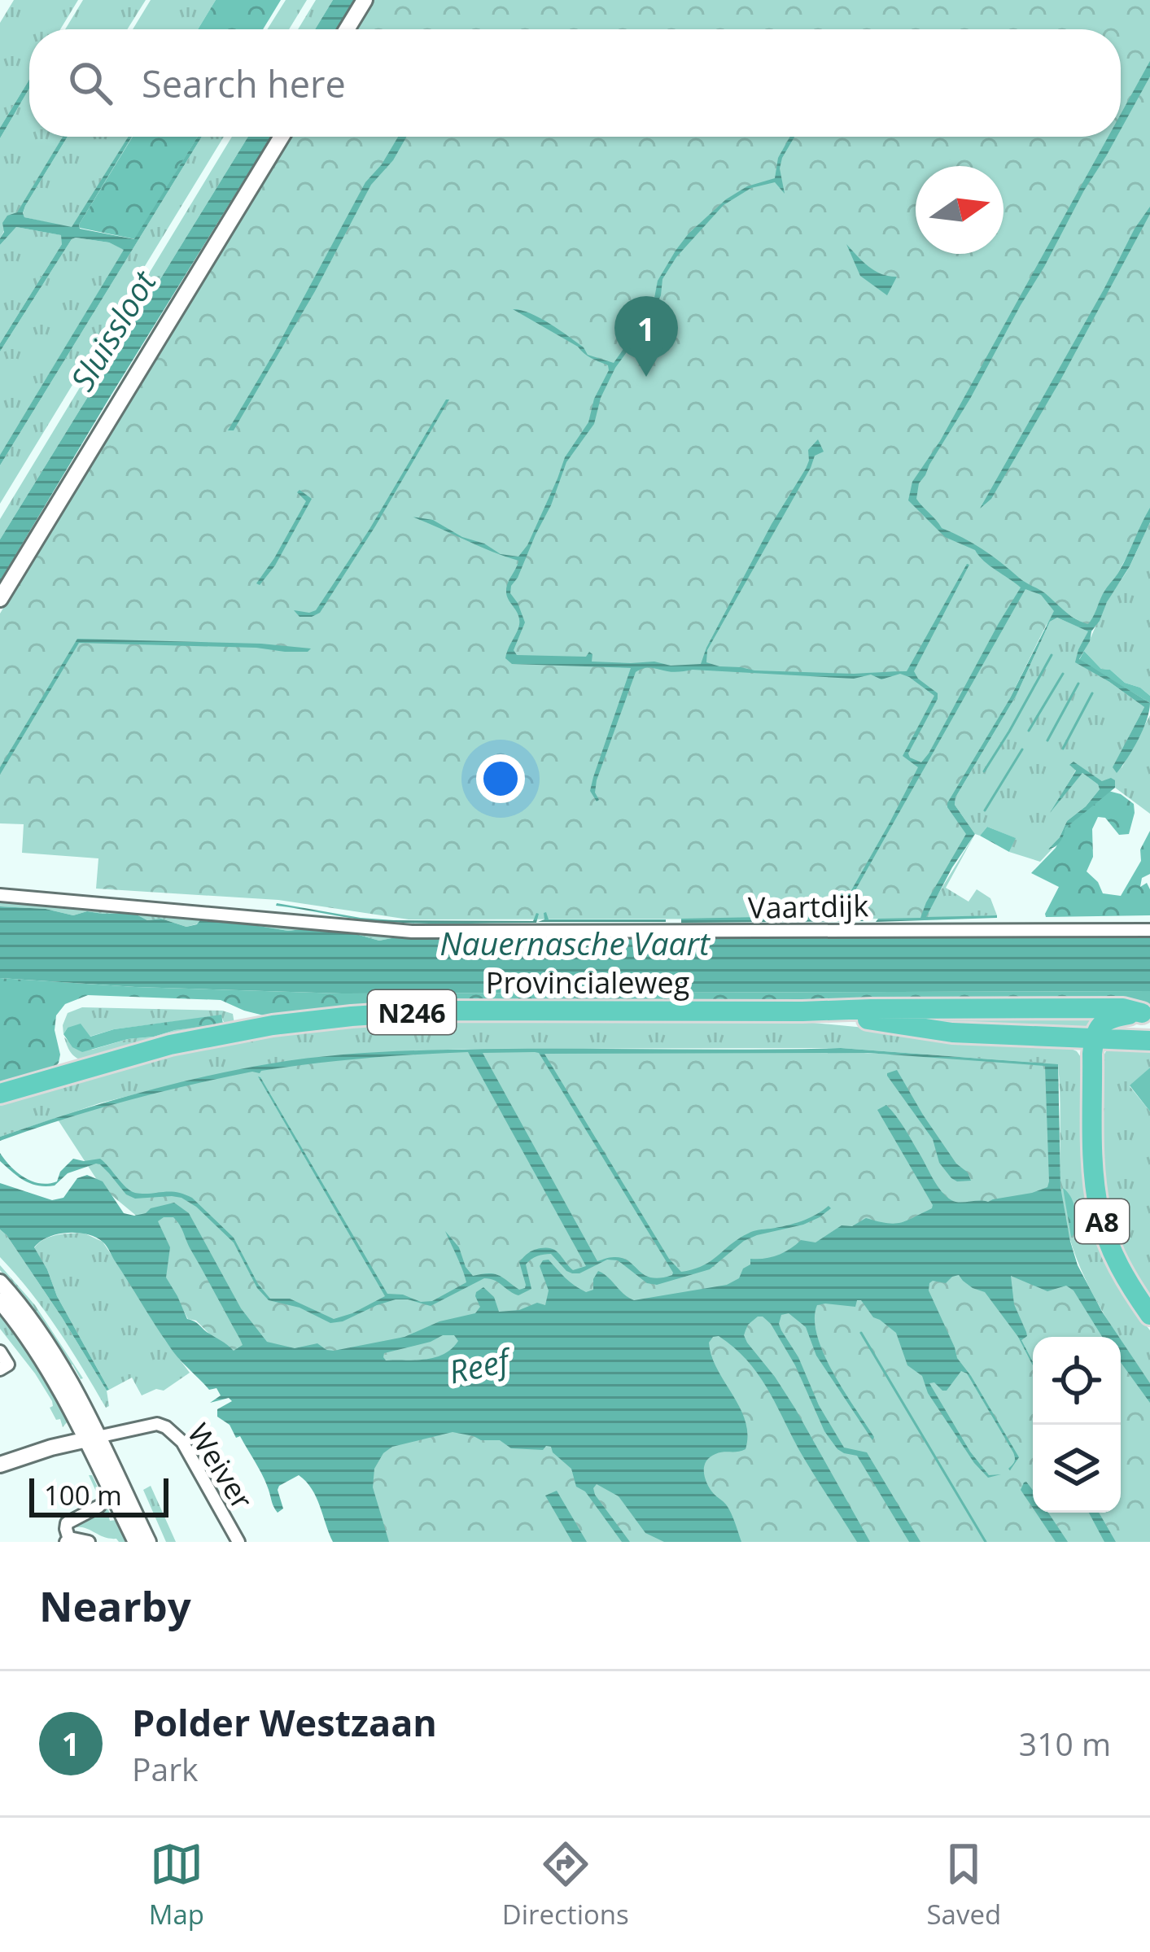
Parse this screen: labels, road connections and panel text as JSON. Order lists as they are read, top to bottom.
{
  "streets": {
    "highway": ["Provincialeweg", "N246", "A8"],
    "street": ["Vaartdijk", "Weiver"]
  },
  "crossings": [
    ["Provincialeweg", "N246"],
    ["Provincialeweg", "A8"],
    ["N246", "A8"]
  ],
  "water": ["Sluissloot", "Nauernasche Vaart", "Reef"],
  "scale_bar": "100 m",
  "north": "right",
  "page": {
    "search": "Search here",
    "pins": "1",
    "scale": "100 m",
    "heading": "Nearby",
    "list": [
      {
        "mark": "1",
        "name": "Polder Westzaan",
        "note": "Park",
        "value": "310 m"
      }
    ],
    "nav": ["Map", "Directions", "Saved"]
  }
}
